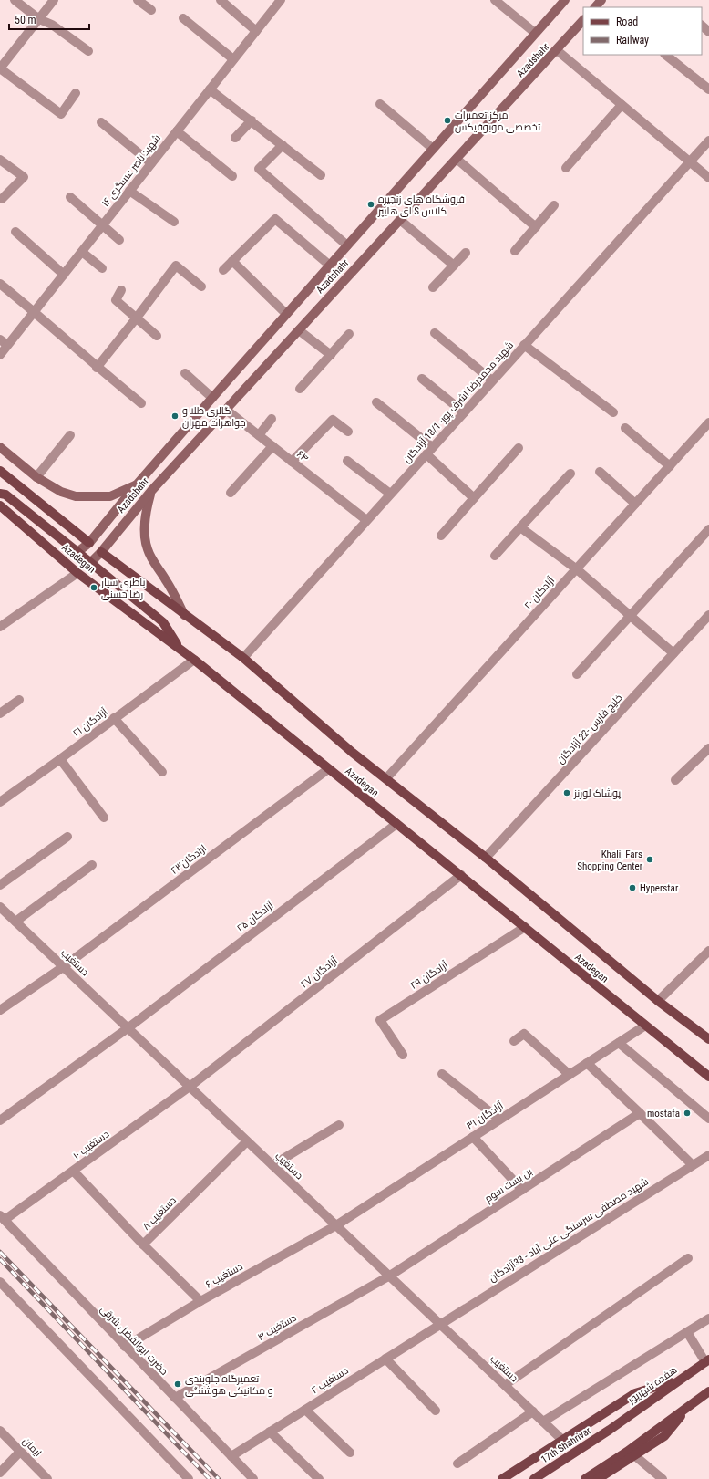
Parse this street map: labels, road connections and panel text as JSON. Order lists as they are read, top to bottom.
{
  "streets": {
    "main road": [
      "Azadshahr",
      "Azadegan",
      "هفده شهریور",
      "17th Shahrivar"
    ],
    "street": [
      "۱۶ شهید ناصر عسگری",
      "شهید محمدرضا اشرف پور- 18/1 آزادگان",
      "۶۴",
      "۲۰ آزادگان",
      "۲۱ آزادگان",
      "خلیج فارس -22 آزادگان",
      "۲۳ازادگان",
      "۲۵ آزادگان",
      "دستغیب",
      "۲۷ آزادگان",
      "۲۹ آزادگان",
      "۳۱ آزادگان",
      "دستغیب ۱۰",
      "بن بست سوم",
      "دستغیب ۸",
      "شهید مصطفی سرسنگی علی آباد - 33آزادگان",
      "دستغیب ۶",
      "دستغیب ۴",
      "حضرت ابوالفضل شرقی",
      "دستغیب ۲",
      "ایمان"
    ]
  },
  "crossings": [
    ["Azadshahr", "۶۴"],
    ["Azadshahr", "Azadegan"],
    ["شهید محمدرضا اشرف پور- 18/1 آزادگان", "۶۴"],
    ["شهید محمدرضا اشرف پور- 18/1 آزادگان", "Azadegan"],
    ["Azadegan", "۲۰ آزادگان"],
    ["Azadegan", "۲۱ آزادگان"],
    ["Azadegan", "خلیج فارس -22 آزادگان"],
    ["Azadegan", "۲۳ازادگان"],
    ["Azadegan", "۲۵ آزادگان"],
    ["Azadegan", "۲۷ آزادگان"],
    ["Azadegan", "۲۹ آزادگان"],
    ["Azadegan", "۳۱ آزادگان"],
    ["۲۳ازادگان", "دستغیب"],
    ["۲۵ آزادگان", "دستغیب"],
    ["دستغیب", "۲۷ آزادگان"],
    ["دستغیب", "۳۱ آزادگان"],
    ["دستغیب", "دستغیب ۱۰"],
    ["دستغیب", "بن بست سوم"],
    ["دستغیب", "دستغیب ۸"],
    ["دستغیب", "شهید مصطفی سرسنگی علی آباد - 33آزادگان"],
    ["دستغیب", "دستغیب ۶"],
    ["دستغیب", "دستغیب ۴"],
    ["دستغیب", "دستغیب ۲"],
    ["۲۷ آزادگان", "دستغیب ۱۰"],
    ["۳۱ آزادگان", "دستغیب ۶"],
    ["دستغیب ۱۰", "دستغیب ۸"],
    ["دستغیب ۱۰", "حضرت ابوالفضل شرقی"],
    ["بن بست سوم", "دستغیب ۴"],
    ["شهید مصطفی سرسنگی علی آباد - 33آزادگان", "دستغیب ۲"],
    ["دستغیب ۶", "حضرت ابوالفضل شرقی"],
    ["دستغیب ۴", "حضرت ابوالفضل شرقی"],
    ["حضرت ابوالفضل شرقی", "دستغیب ۲"],
    ["هفده شهریور", "17th Shahrivar"]
  ],
  "places": [
    "مرکز تعمیرات تخصصی موبوفیکس",
    "فروشگاه های زنجیره ای هایپر S کلاس",
    "گالری طلا و جواهرات مهران",
    "باطری سیار رضا حسنی",
    "پوشاک لورنز",
    "Khalij Fars Shopping Center",
    "Hyperstar",
    "mostafa",
    "تعمیرگاه جلوبندی و مکانیکی هوشنگی"
  ],
  "legend": ["Road", "Railway"],
  "scale_bar": "50 m"
}
